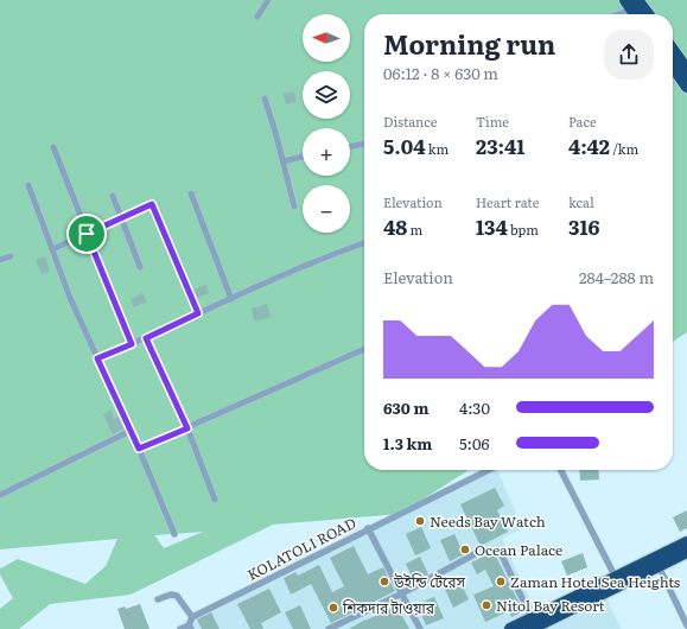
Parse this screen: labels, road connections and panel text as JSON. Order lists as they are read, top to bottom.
{
  "streets": {
    "street": ["KOLATOLI ROAD"]
  },
  "places": [
    "Needs Bay Watch",
    "Ocean Palace",
    "উইন্ডি টেরেস",
    "Zaman Hotel Sea Heights",
    "Nitol Bay Resort",
    "শিকদার টাওয়ার"
  ],
  "north": "left",
  "page": {
    "map_buttons": ["+", "−"],
    "heading": ["Morning run", "06:12 · 8 × 630 m"],
    "stats": [
      ["Distance", "5.04 km"],
      ["Time", "23:41"],
      ["Pace", "4:42 /km"],
      ["Elevation", "48 m"],
      ["Heart rate", "134 bpm"],
      ["kcal", "316"]
    ],
    "chart": ["Elevation", "284–288 m"],
    "list": [
      {
        "name": "630 m",
        "note": "4:30"
      },
      {
        "name": "1.3 km",
        "note": "5:06"
      }
    ]
  }
}
